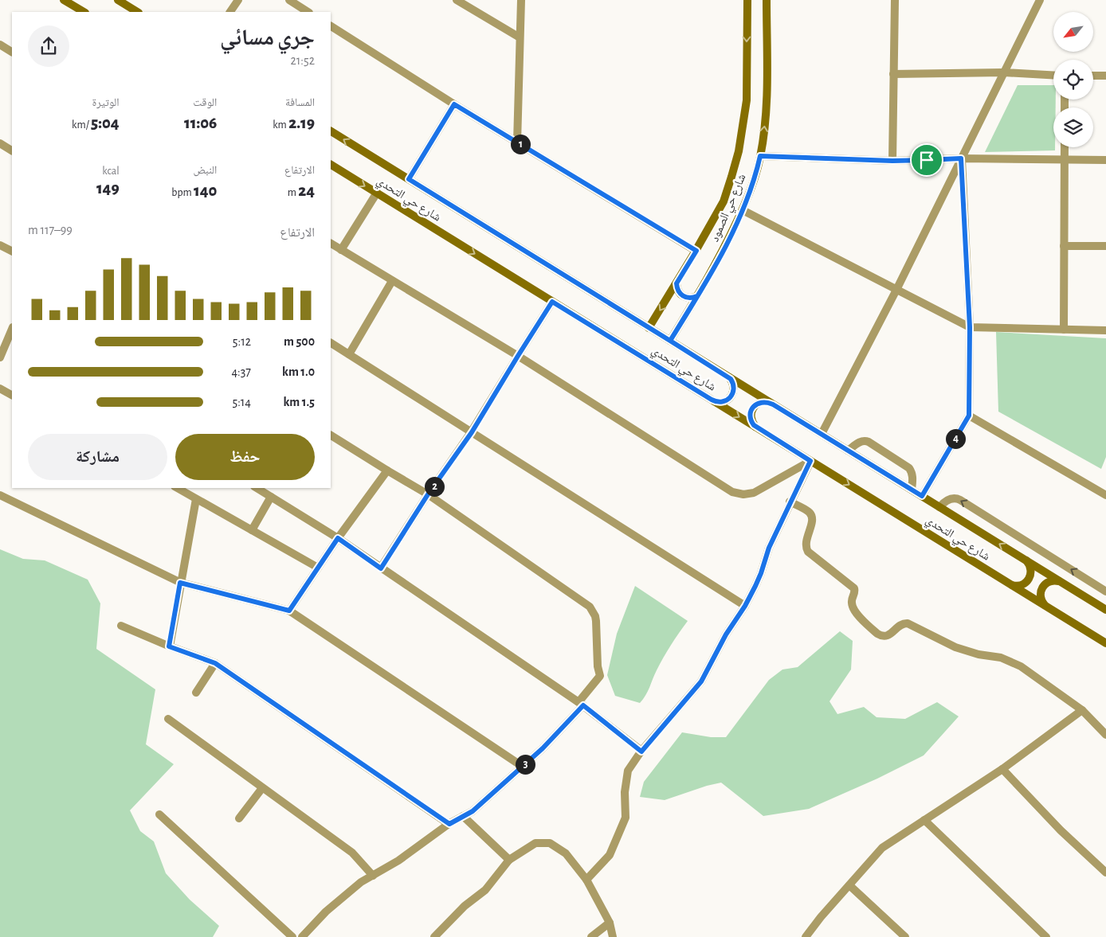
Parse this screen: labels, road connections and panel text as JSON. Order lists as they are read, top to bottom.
{
  "streets": {
    "main road": ["شارع حي التحدي", "شارع حي الصمود"]
  },
  "crossings": [
    ["شارع حي التحدي", "شارع حي الصمود"]
  ],
  "north": "bottom left",
  "page": {
    "heading": ["جري مسائي", "21:52"],
    "stats": [
      ["المسافة", "2.19 km"],
      ["الوقت", "11:06"],
      ["الوتيرة", "5:04 /km"],
      ["الارتفاع", "24 m"],
      ["النبض", "140 bpm"],
      ["kcal", "149"]
    ],
    "pins": [
      "1",
      "4",
      "2",
      "3"
    ],
    "chart": ["الارتفاع", "99–117 m"],
    "list": [
      {
        "name": "500 m",
        "note": "5:12"
      },
      {
        "name": "1.0 km",
        "note": "4:37"
      },
      {
        "name": "1.5 km",
        "note": "5:14"
      }
    ],
    "buttons": ["حفظ", "مشاركة"]
  }
}
